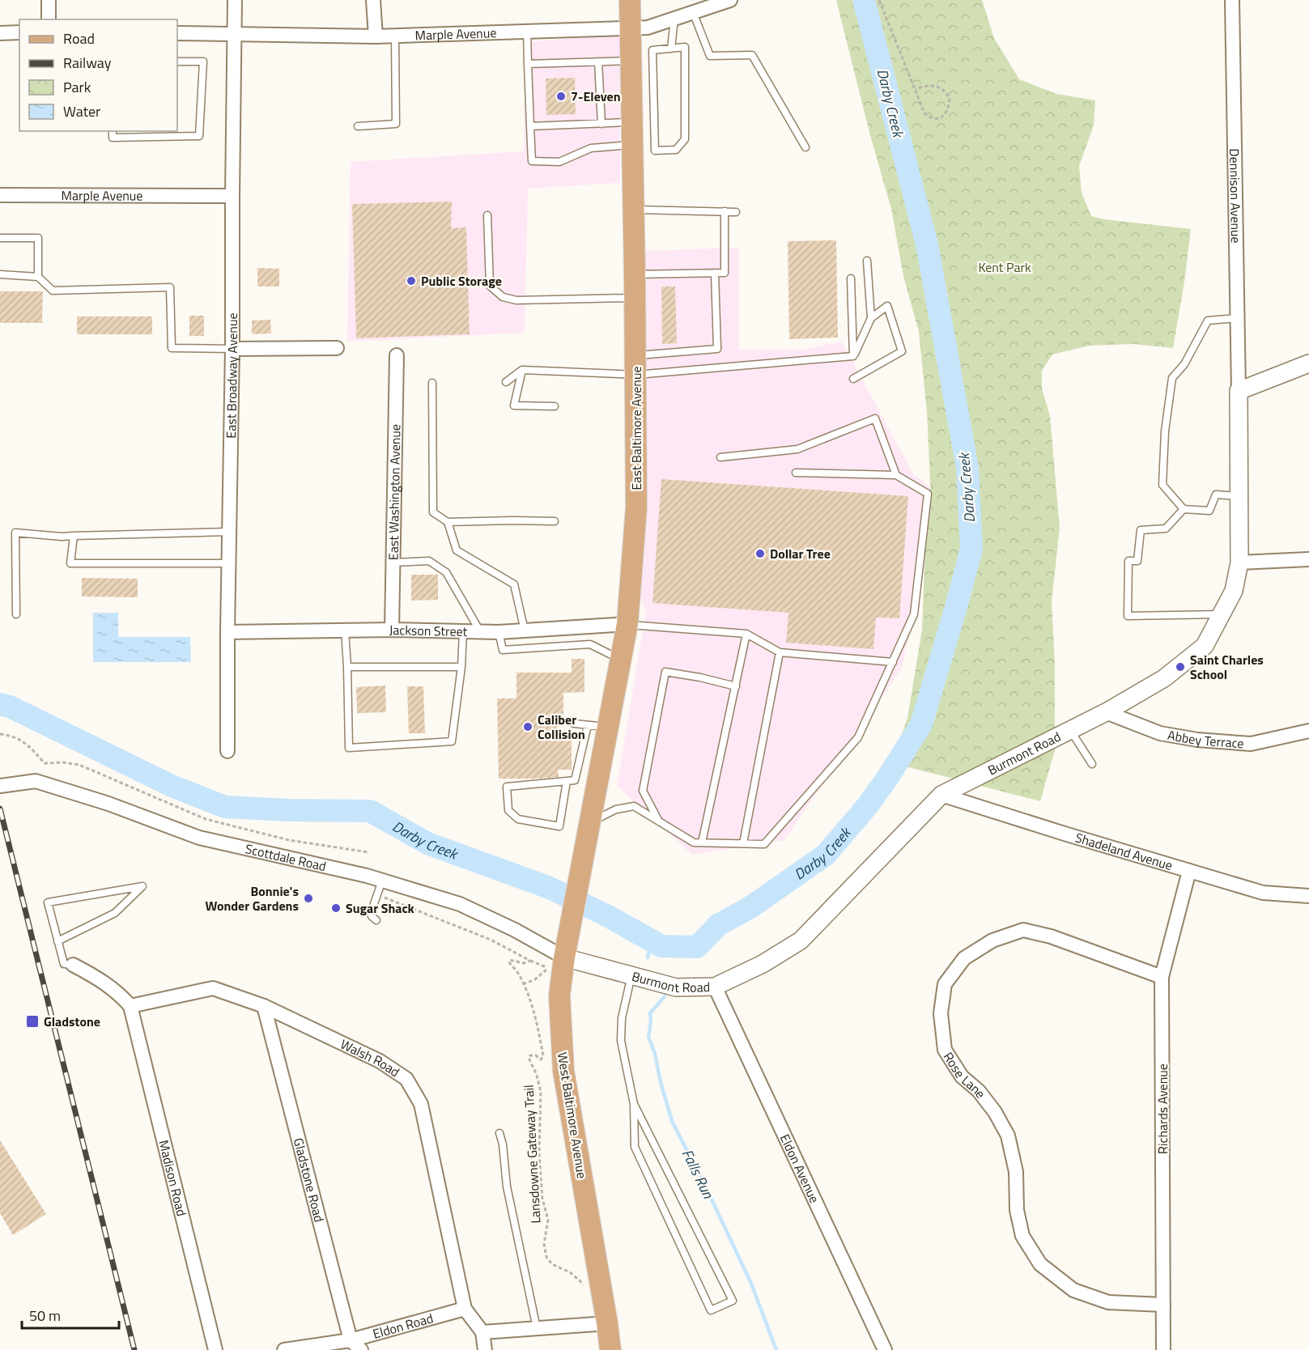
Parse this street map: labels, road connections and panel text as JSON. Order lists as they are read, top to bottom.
{
  "streets": {
    "main road": ["East Baltimore Avenue", "West Baltimore Avenue"],
    "street": [
      "Marple Avenue",
      "Dennison Avenue",
      "East Broadway Avenue",
      "East Washington Avenue",
      "Jackson Street",
      "Abbey Terrace",
      "Burmont Road",
      "Shadeland Avenue",
      "Scottdale Road",
      "Walsh Road",
      "Rose Lane",
      "Richards Avenue",
      "Eldon Avenue",
      "Madison Road",
      "Gladstone Road",
      "Eldon Road"
    ],
    "path": ["Lansdowne Gateway Trail"]
  },
  "crossings": [
    ["Marple Avenue", "East Broadway Avenue"],
    ["Marple Avenue", "East Baltimore Avenue"],
    ["Dennison Avenue", "Burmont Road"],
    ["East Broadway Avenue", "Jackson Street"],
    ["East Baltimore Avenue", "Jackson Street"],
    ["East Baltimore Avenue", "West Baltimore Avenue"],
    ["East Washington Avenue", "Jackson Street"],
    ["Abbey Terrace", "Burmont Road"],
    ["Burmont Road", "Shadeland Avenue"],
    ["Burmont Road", "Scottdale Road"],
    ["Burmont Road", "West Baltimore Avenue"],
    ["Burmont Road", "Eldon Avenue"],
    ["Shadeland Avenue", "Richards Avenue"],
    ["Scottdale Road", "West Baltimore Avenue"],
    ["Walsh Road", "Madison Road"],
    ["Walsh Road", "Gladstone Road"],
    ["Walsh Road", "Eldon Road"],
    ["Rose Lane", "Richards Avenue"],
    ["Gladstone Road", "Eldon Road"]
  ],
  "water": ["Darby Creek", "Falls Run"],
  "parks": ["Kent Park"],
  "places": {
    "other": [
      "7-Eleven",
      "Public Storage",
      "Dollar Tree",
      "Saint Charles School",
      "Caliber Collision",
      "Bonnie's Wonder Gardens",
      "Sugar Shack"
    ],
    "transit": ["Gladstone"]
  },
  "legend": [
    "Road",
    "Railway",
    "Park",
    "Water"
  ],
  "scale_bar": "50 m"
}
